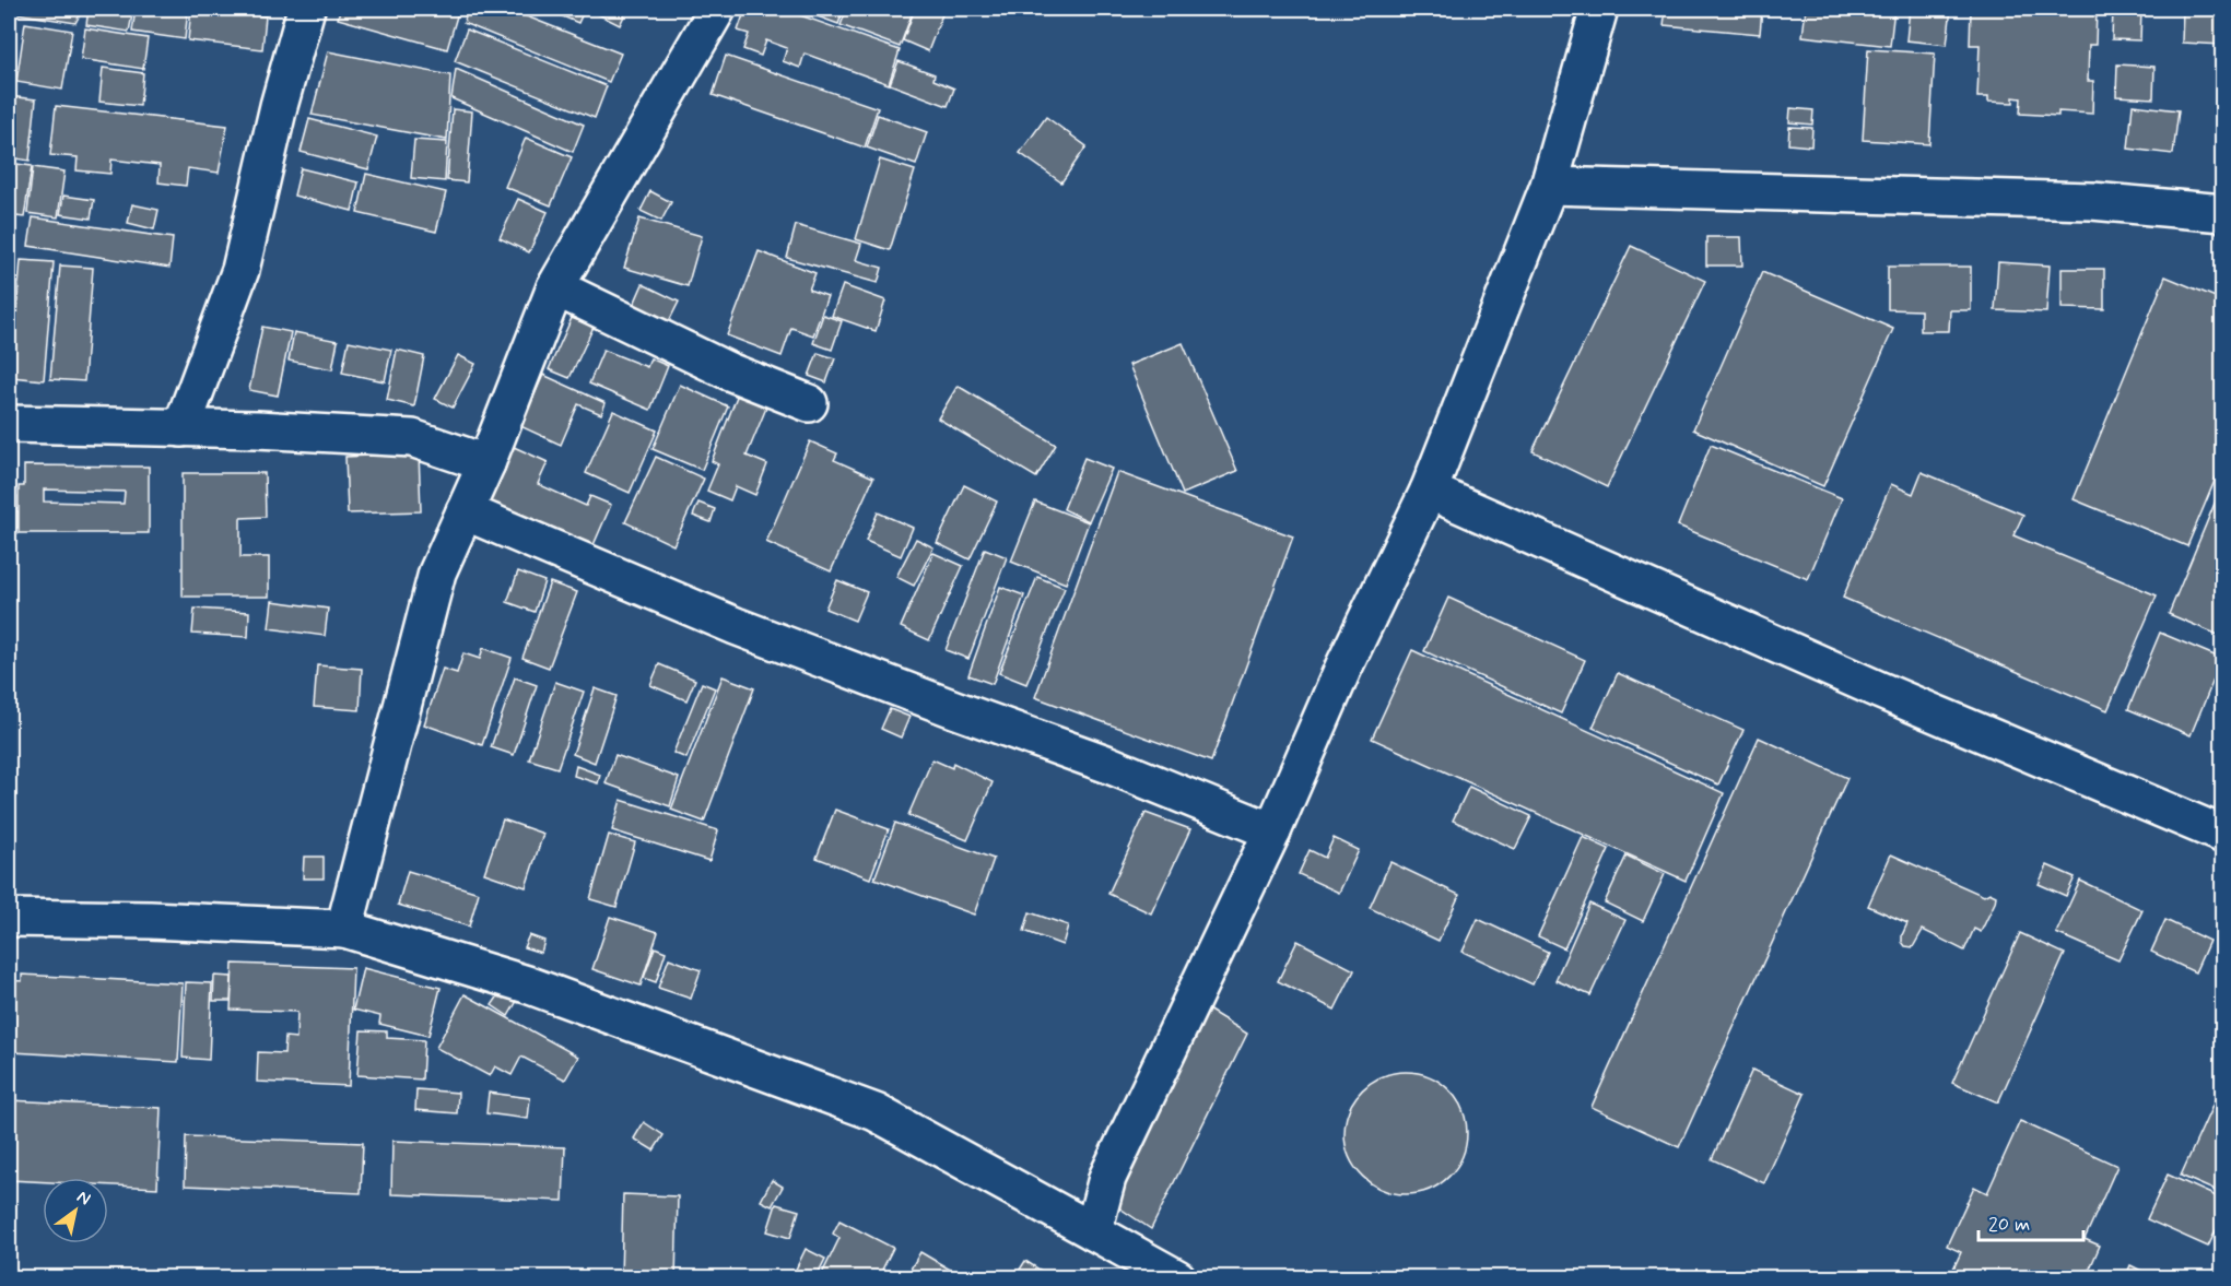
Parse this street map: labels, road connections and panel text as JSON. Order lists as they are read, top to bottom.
{
  "scale_bar": "20 m",
  "north": "top right"
}
